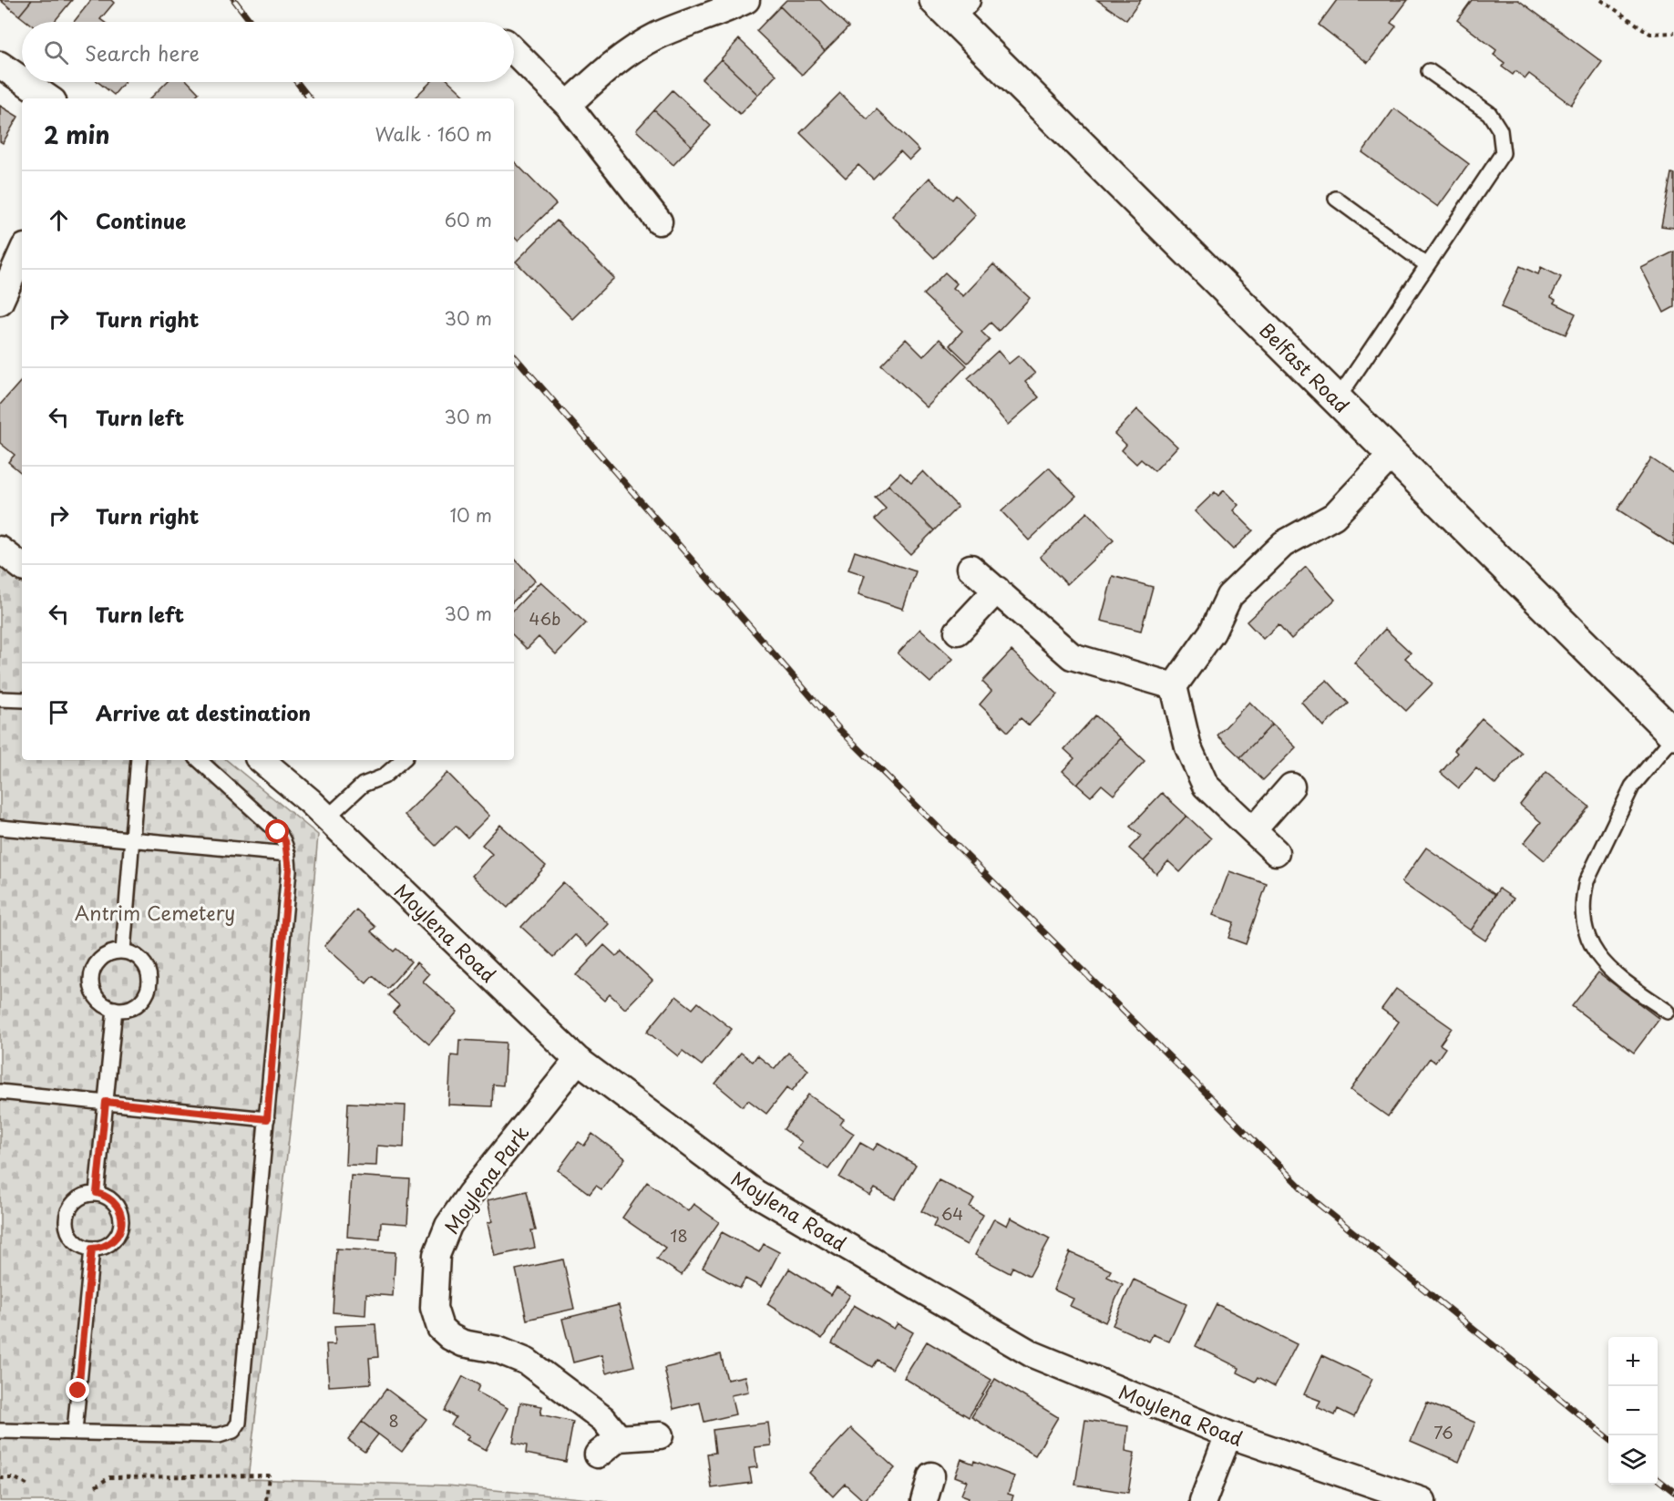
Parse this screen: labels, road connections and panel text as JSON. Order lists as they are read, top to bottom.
{
  "streets": {
    "main road": ["Belfast Road"],
    "street": ["Moylena Road", "Moylena Park"]
  },
  "crossings": [
    ["Moylena Road", "Moylena Park"]
  ],
  "parks": ["Antrim Cemetery"],
  "house_numbers": [
    "46b",
    "64",
    "18",
    "8",
    "76"
  ],
  "page": {
    "search": "Search here",
    "heading": ["2 min", "Walk · 160 m"],
    "list": [
      ["Continue", "60 m"],
      ["Turn right", "30 m"],
      ["Turn left", "30 m"],
      ["Turn right", "10 m"],
      ["Turn left", "30 m"],
      "Arrive at destination"
    ],
    "map_buttons": ["+", "−"]
  }
}
